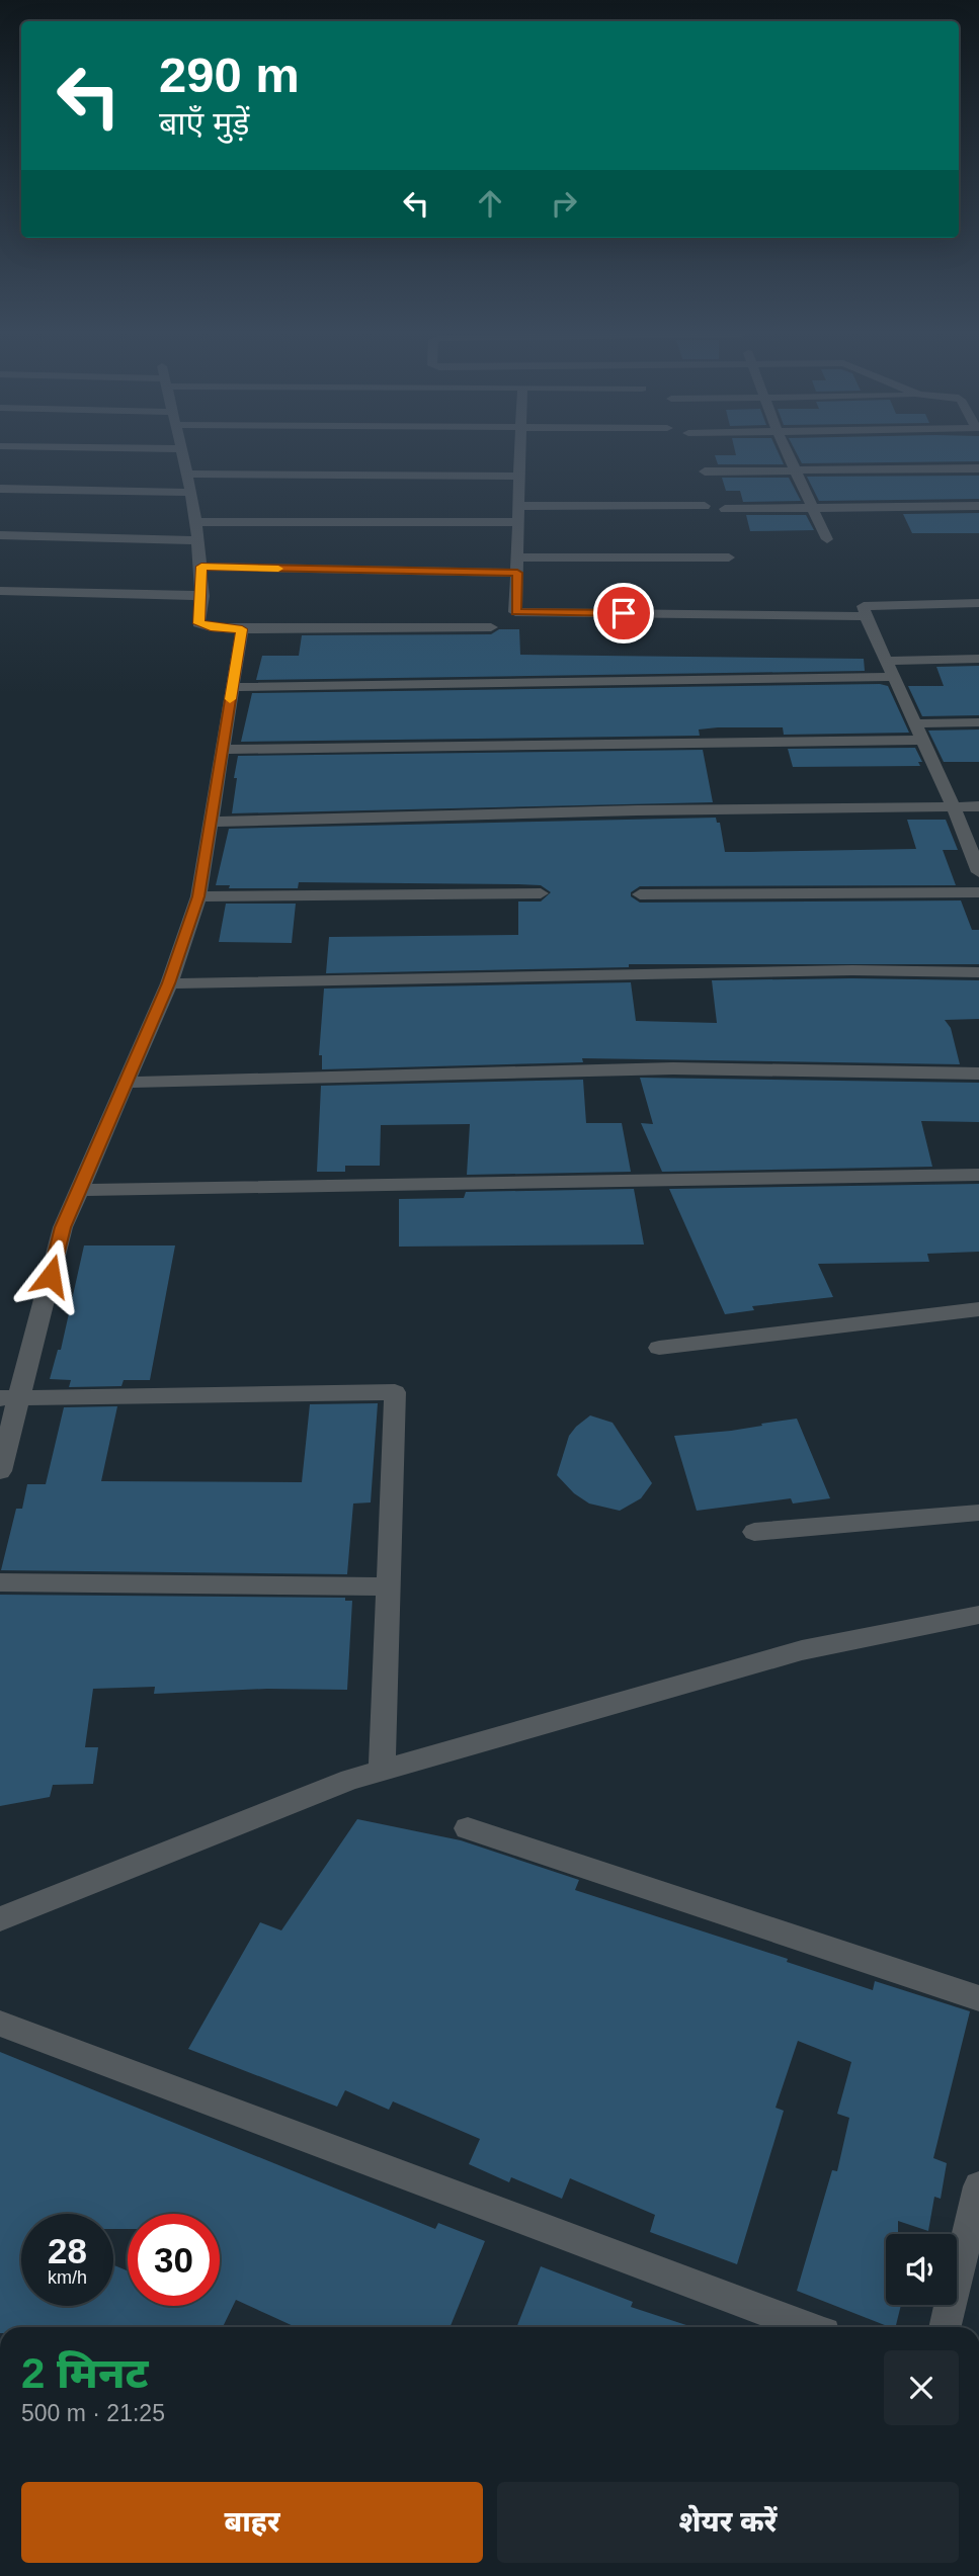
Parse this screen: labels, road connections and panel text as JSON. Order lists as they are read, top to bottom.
{
  "page": {
    "turn": ["290 m", "बाएँ मुड़ें"],
    "speed": "28 km/h",
    "limit": "30",
    "heading": ["2 मिनट", "500 m · 21:25"],
    "buttons": ["बाहर", "शेयर करें"]
  }
}
